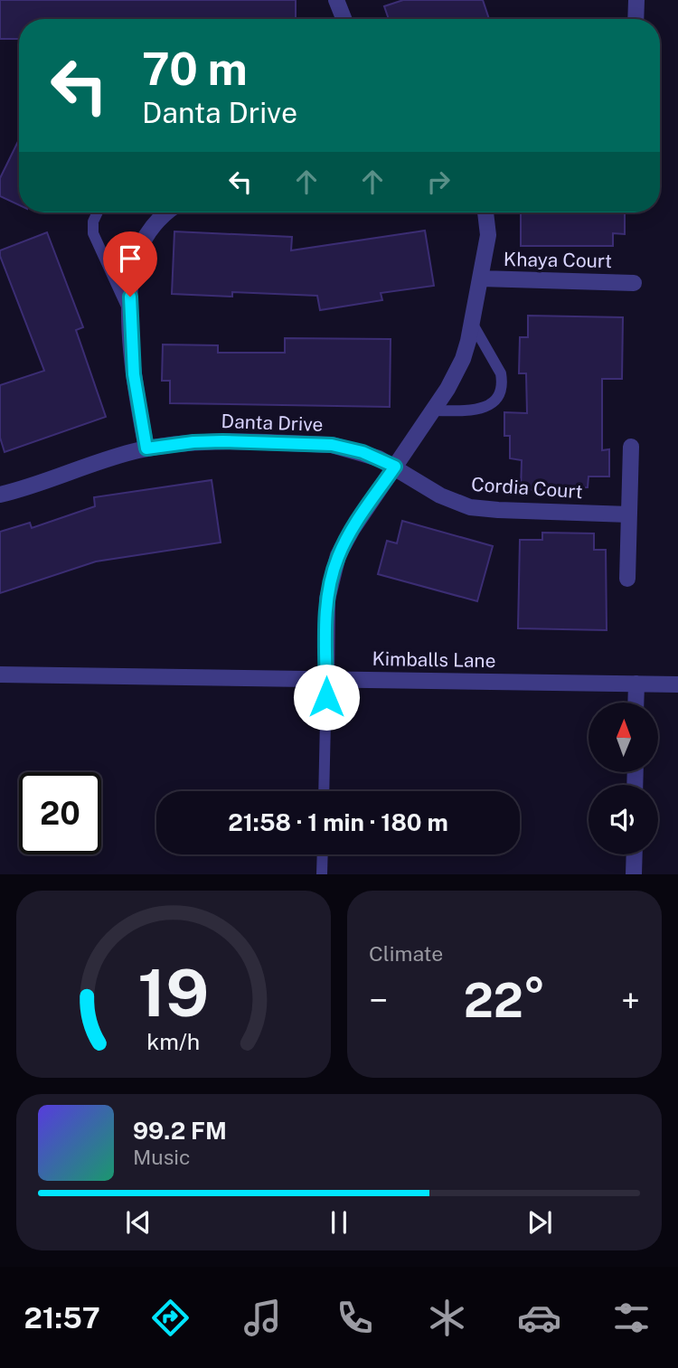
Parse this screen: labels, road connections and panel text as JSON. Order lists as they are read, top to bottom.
{
  "streets": {
    "street": [
      "Khaya Court",
      "Danta Drive",
      "Cordia Court",
      "Kimballs Lane"
    ]
  },
  "crossings": [
    ["Danta Drive", "Cordia Court"]
  ],
  "north": "top",
  "page": {
    "turn": ["70 m", "Danta Drive"],
    "limit": "20",
    "trip": "21:58 · 1 min · 180 m",
    "tile": "Climate",
    "heat": ["−", "22°", "+"],
    "song": ["99.2 FM", "Music"],
    "tabs": "21:57",
    "gauge": ["19", "km/h"]
  }
}
